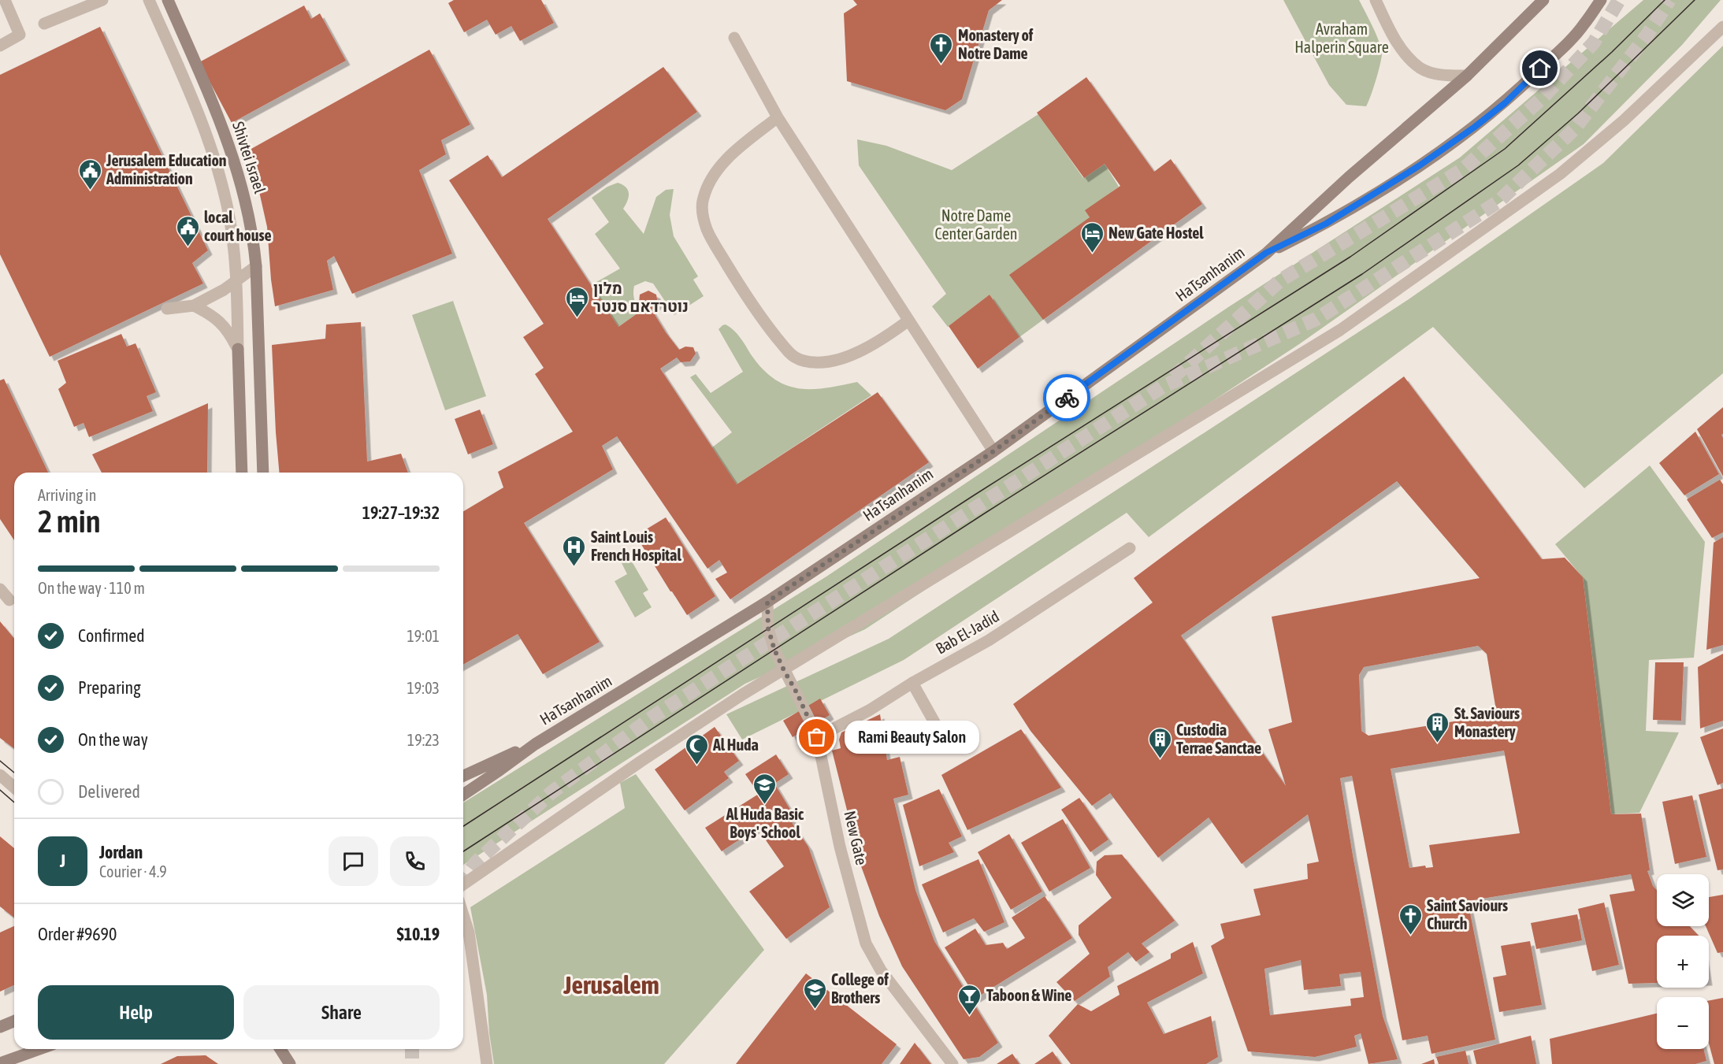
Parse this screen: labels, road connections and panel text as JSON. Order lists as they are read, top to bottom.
{
  "streets": {
    "street": [
      "Shivtei Israel",
      "HaTsanhanim",
      "Bab El-Jadid",
      "New Gate"
    ]
  },
  "crossings": [
    ["HaTsanhanim", "New Gate"],
    ["Bab El-Jadid", "New Gate"]
  ],
  "districts": ["Jerusalem"],
  "parks": ["Avraham Halperin Square", "Notre Dame Center Garden"],
  "places": {
    "church": ["Monastery of Notre Dame", "Saint Saviours Church"],
    "public building": ["Jerusalem Education Administration", "local court house"],
    "hotel": ["New Gate Hostel", "מלון נוטרדאם סנטר"],
    "hospital": ["Saint Louis French Hospital"],
    "other": ["Rami Beauty Salon"],
    "building": ["St. Saviours Monastery", "Custodia Terrae Sanctae"],
    "mosque": ["Al Huda"],
    "school or university": ["Al Huda Basic Boys' School", "College of Brothers"],
    "bar": ["Taboon & Wine"]
  },
  "page": {
    "heading": ["2 min", "Arriving in", "19:27–19:32"],
    "panel": [
      "Jordan",
      "Courier · 4.9",
      "Order #9690",
      "$10.19"
    ],
    "bar": "On the way · 110 m",
    "list": [
      ["Confirmed", "19:01"],
      ["Preparing", "19:03"],
      ["On the way", "19:23"],
      "Delivered"
    ],
    "bubble": "Rami Beauty Salon",
    "round": "J",
    "map_buttons": ["+", "−"],
    "buttons": ["Help", "Share"]
  }
}
